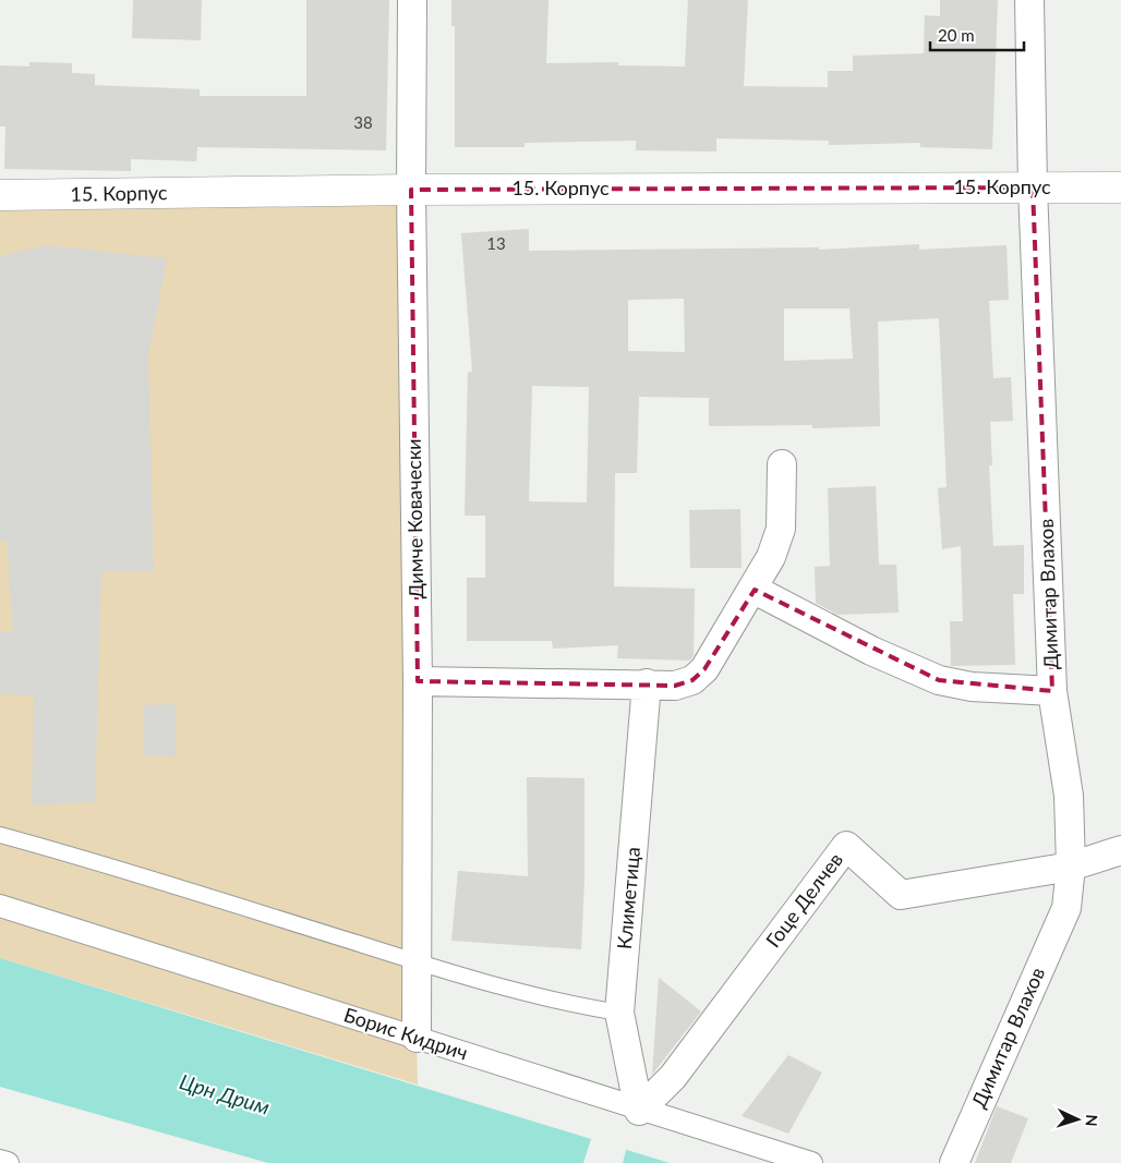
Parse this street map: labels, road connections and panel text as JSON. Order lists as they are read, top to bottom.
{
  "streets": {
    "street": [
      "15. Корпус",
      "Димче Ковачески",
      "Димитар Влахов",
      "Климетица",
      "Гоце Делчев",
      "Борис Кидрич"
    ]
  },
  "crossings": [
    ["15. Корпус", "Димче Ковачески"],
    ["15. Корпус", "Димитар Влахов"],
    ["Димче Ковачески", "Борис Кидрич"],
    ["Димитар Влахов", "Гоце Делчев"],
    ["Климетица", "Гоце Делчев"],
    ["Климетица", "Борис Кидрич"],
    ["Гоце Делчев", "Борис Кидрич"]
  ],
  "water": ["Црн Дрим"],
  "house_numbers": ["38", "13"],
  "scale_bar": "20 m",
  "north": "right"
}
